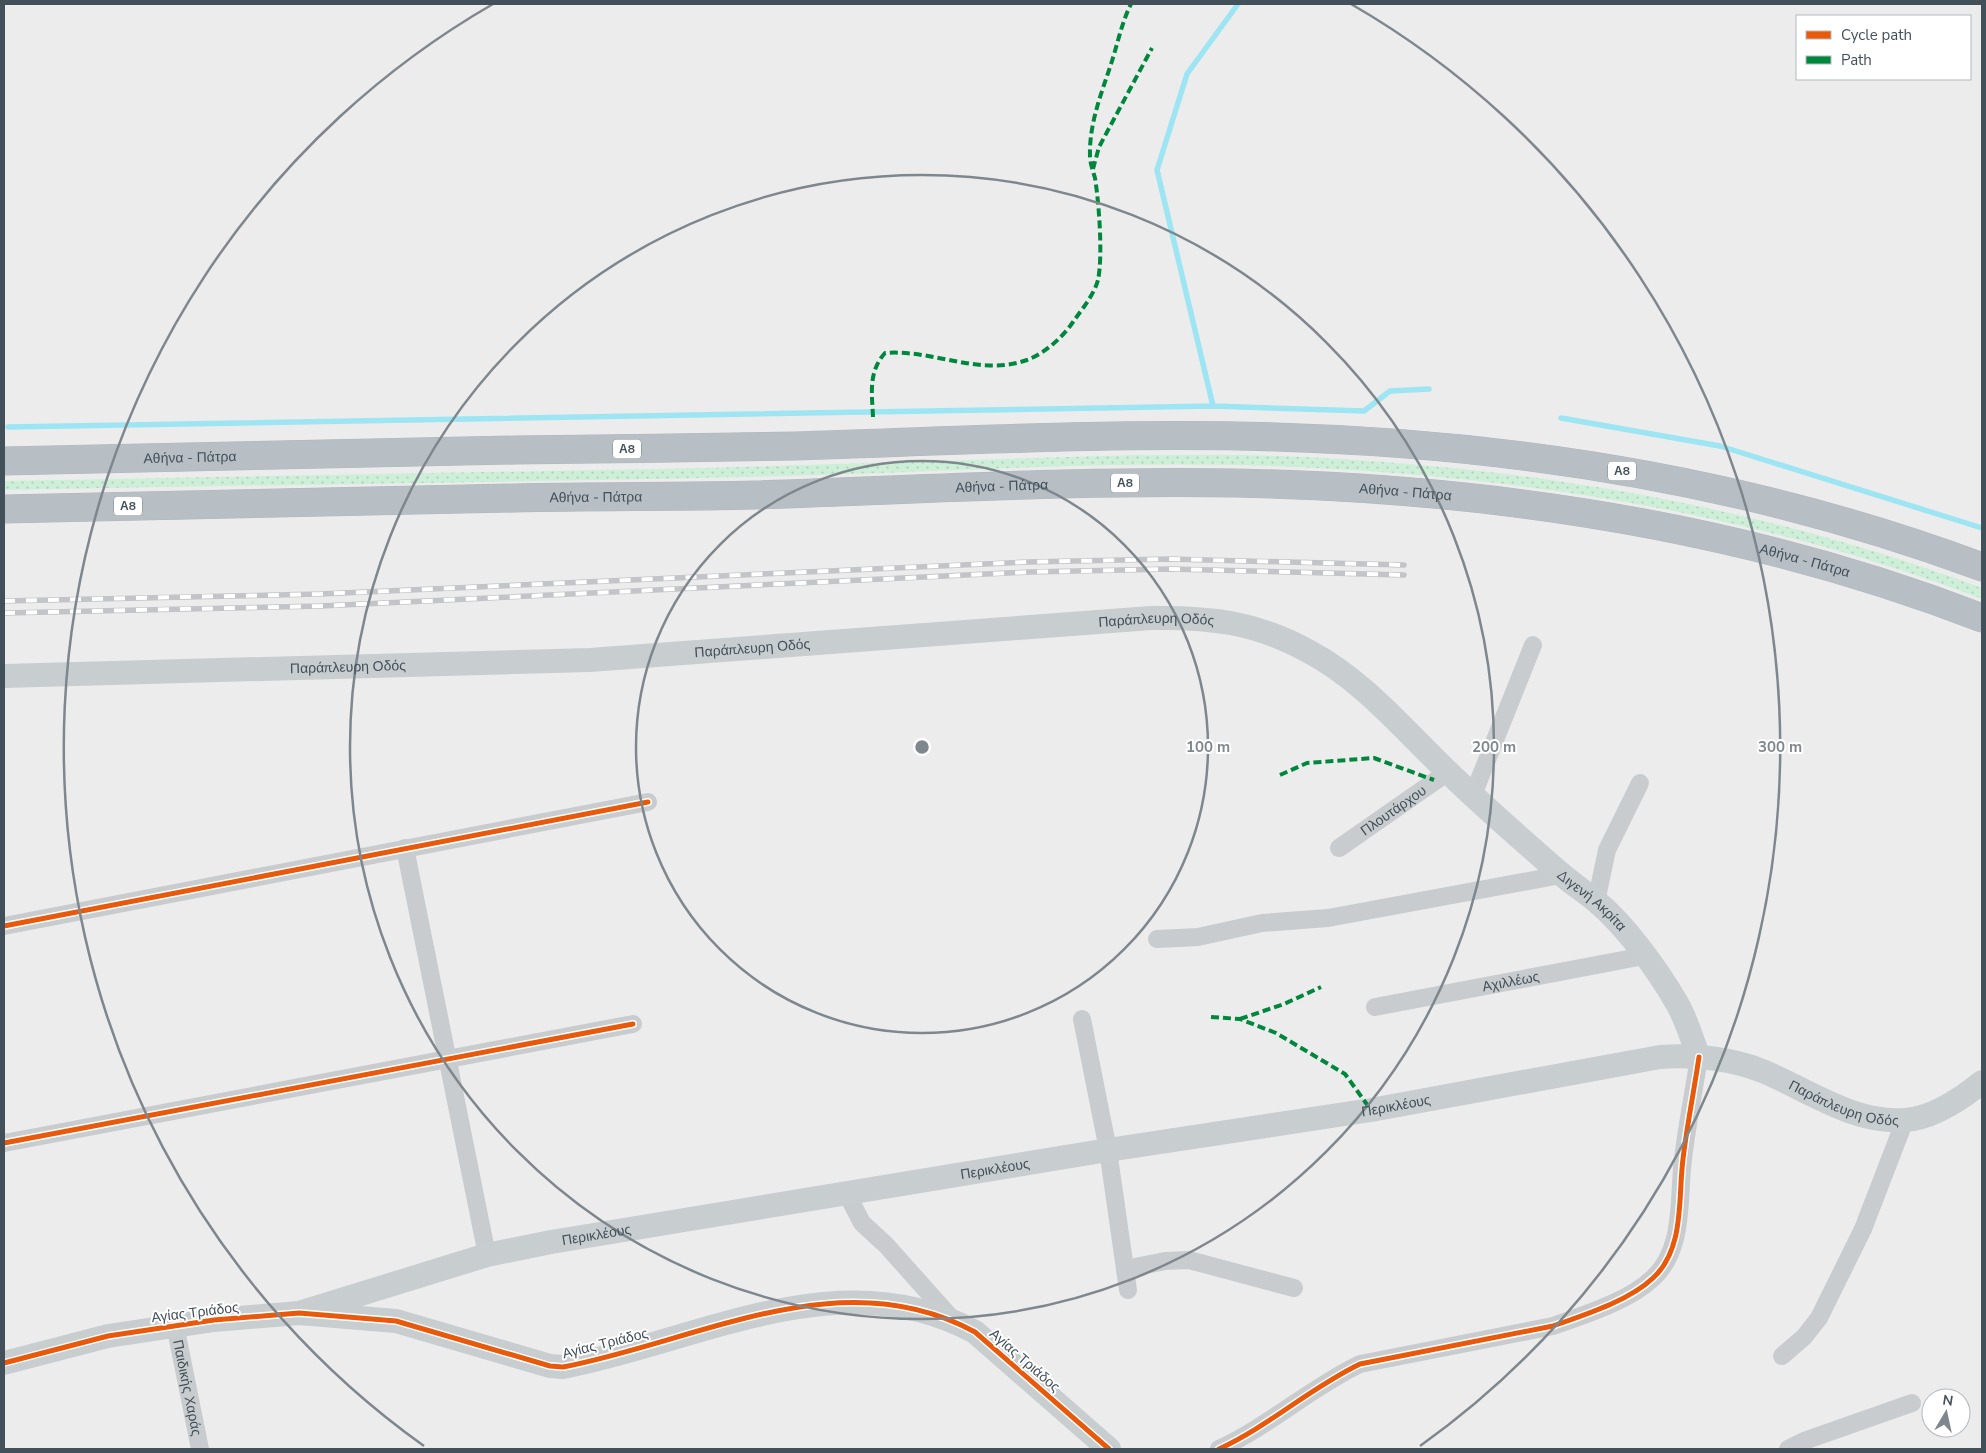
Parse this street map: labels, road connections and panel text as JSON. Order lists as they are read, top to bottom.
{
  "streets": {
    "highway": ["Α8", "Αθήνα - Πάτρα"],
    "main road": [
      "Παράπλευρη Οδός",
      "Διγενή Ακρίτα",
      "Περικλέους",
      "Αγίας Τριάδος"
    ],
    "street": ["Πλουτάρχου", "Αχιλλέως", "Παιδικής Χαράς"]
  },
  "crossings": [
    ["Παράπλευρη Οδός", "Πλουτάρχου"],
    ["Παράπλευρη Οδός", "Διγενή Ακρίτα"],
    ["Παράπλευρη Οδός", "Περικλέους"],
    ["Πλουτάρχου", "Διγενή Ακρίτα"],
    ["Διγενή Ακρίτα", "Αχιλλέως"],
    ["Διγενή Ακρίτα", "Περικλέους"],
    ["Περικλέους", "Αγίας Τριάδος"],
    ["Αγίας Τριάδος", "Παιδικής Χαράς"]
  ],
  "legend": ["Cycle path", "Path"],
  "north": "top",
  "rings": ["100 m", "200 m", "300 m"]
}
